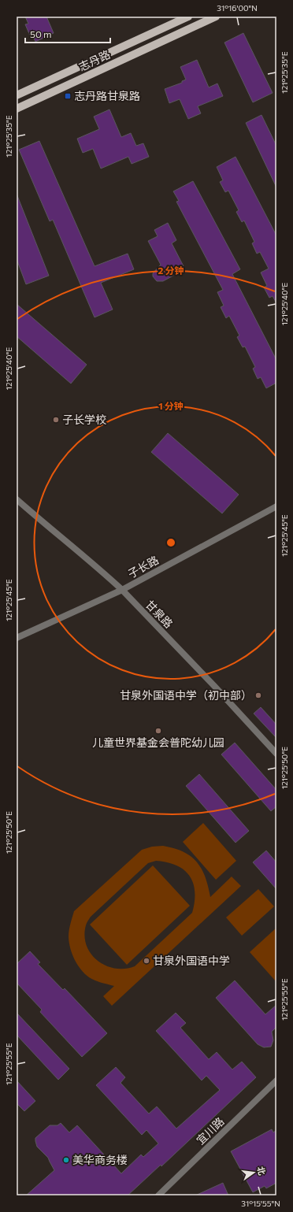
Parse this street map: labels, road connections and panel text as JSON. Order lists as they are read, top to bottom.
{
  "streets": {
    "main road": ["志丹路"],
    "street": ["子长路", "甘泉路", "宜川路"]
  },
  "crossings": [
    ["子长路", "甘泉路"]
  ],
  "places": {
    "transit": ["志丹路甘泉路"],
    "other": [
      "子长学校",
      "甘泉外国语中学（初中部）",
      "儿童世界基金会普陀幼儿园",
      "甘泉外国语中学",
      "美华商务楼"
    ]
  },
  "scale_bar": "50 m",
  "north": "right",
  "coordinates": [
    "31°16'00\"N",
    "121°25'35\"E",
    "121°25'40\"E",
    "121°25'45\"E",
    "121°25'50\"E",
    "121°25'55\"E",
    "31°15'55\"N"
  ],
  "rings": ["2 分钟", "1 分钟"]
}
